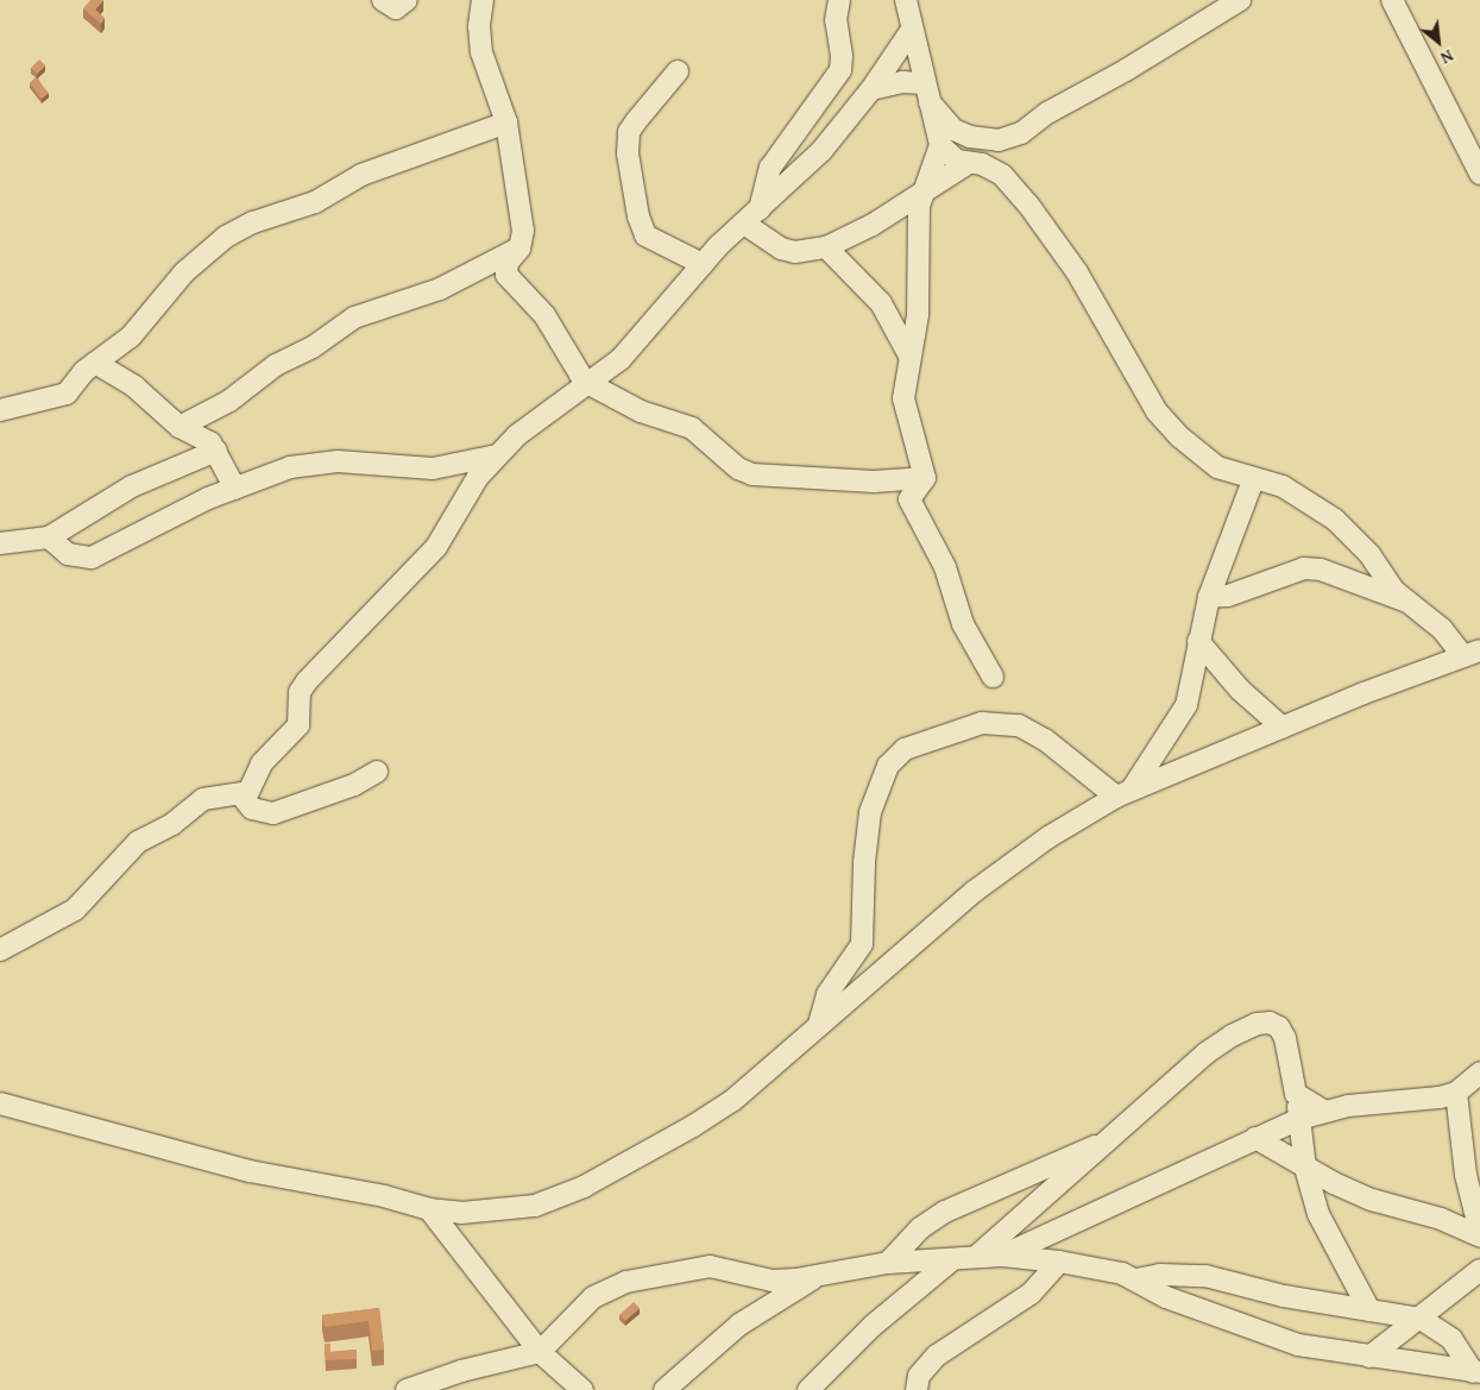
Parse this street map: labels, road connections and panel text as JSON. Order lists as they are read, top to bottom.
{
  "north": "bottom right"
}
